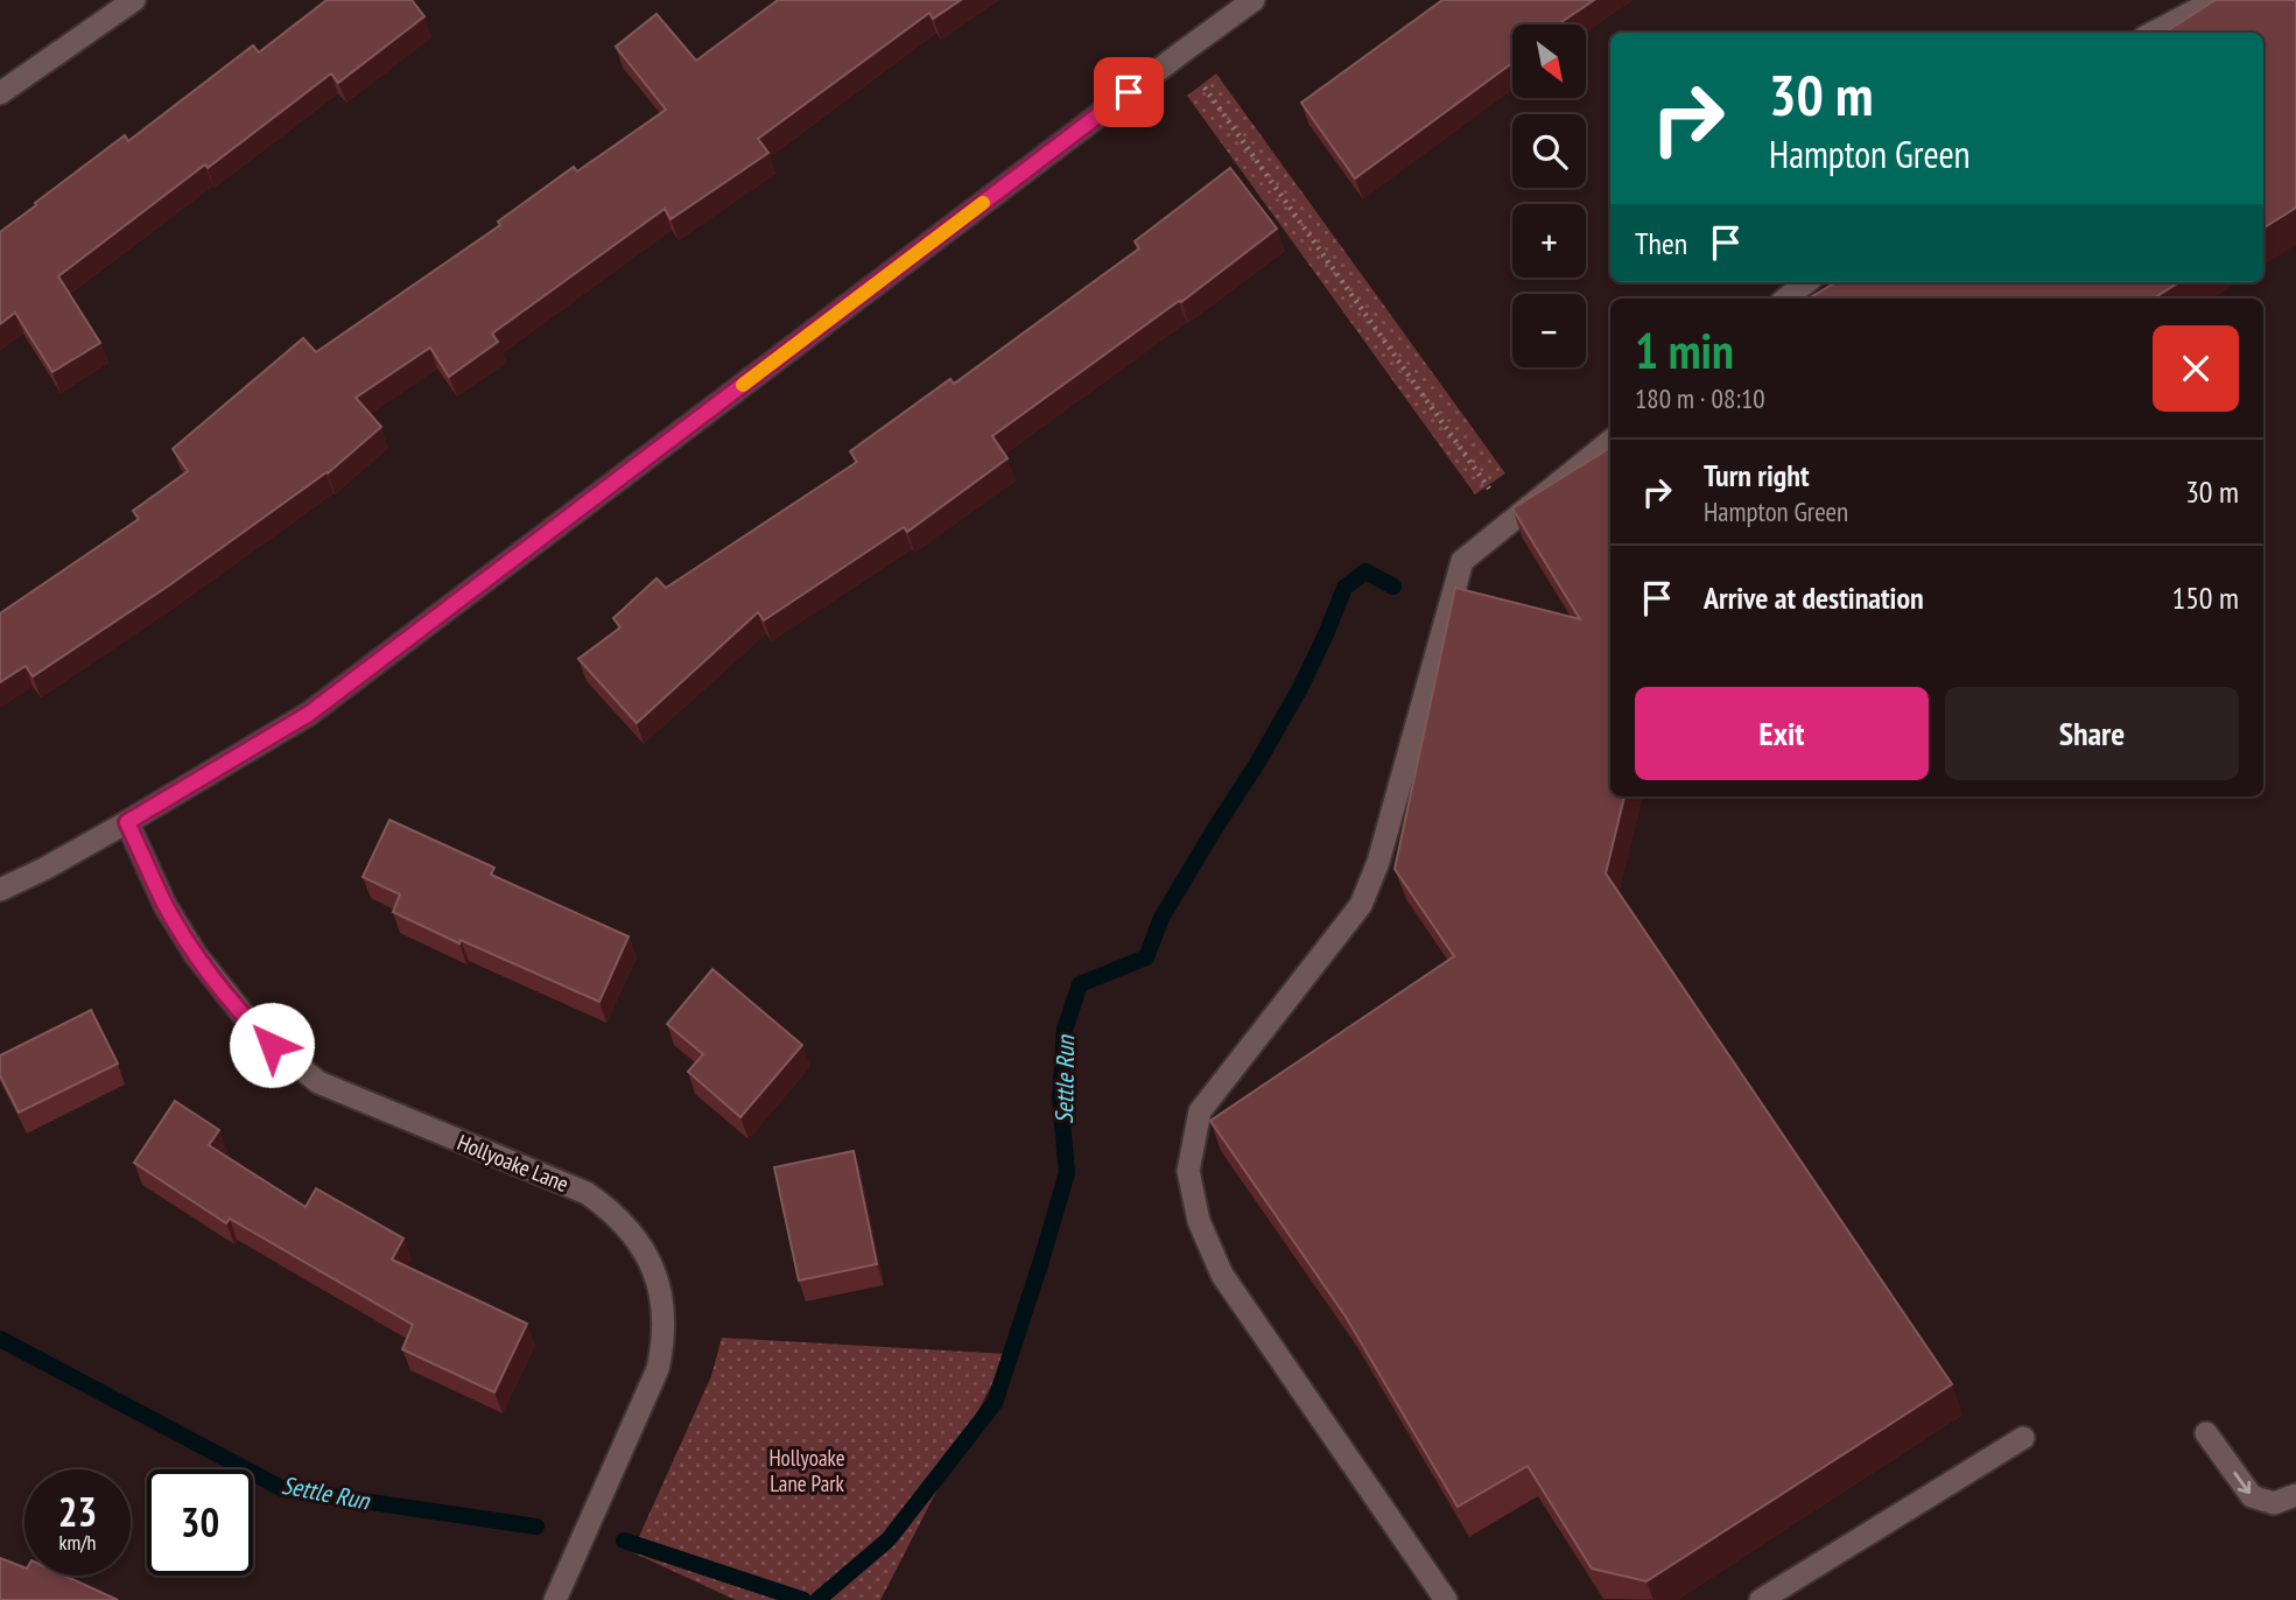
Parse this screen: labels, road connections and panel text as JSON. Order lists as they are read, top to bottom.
{
  "streets": {
    "street": ["Hollyoake Lane"]
  },
  "water": ["Settle Run"],
  "parks": ["Hollyoake Lane Park"],
  "north": "bottom right",
  "page": {
    "map_buttons": ["+", "−"],
    "turn": ["30 m", "Hampton Green"],
    "then": "Then",
    "heading": ["1 min", "180 m · 08:10"],
    "list": [
      {
        "name": "Turn right",
        "note": "Hampton Green",
        "value": "30 m"
      },
      {
        "name": "Arrive at destination",
        "value": "150 m"
      }
    ],
    "buttons": ["Exit", "Share"],
    "speed": "23 km/h",
    "limit": "30"
  }
}
